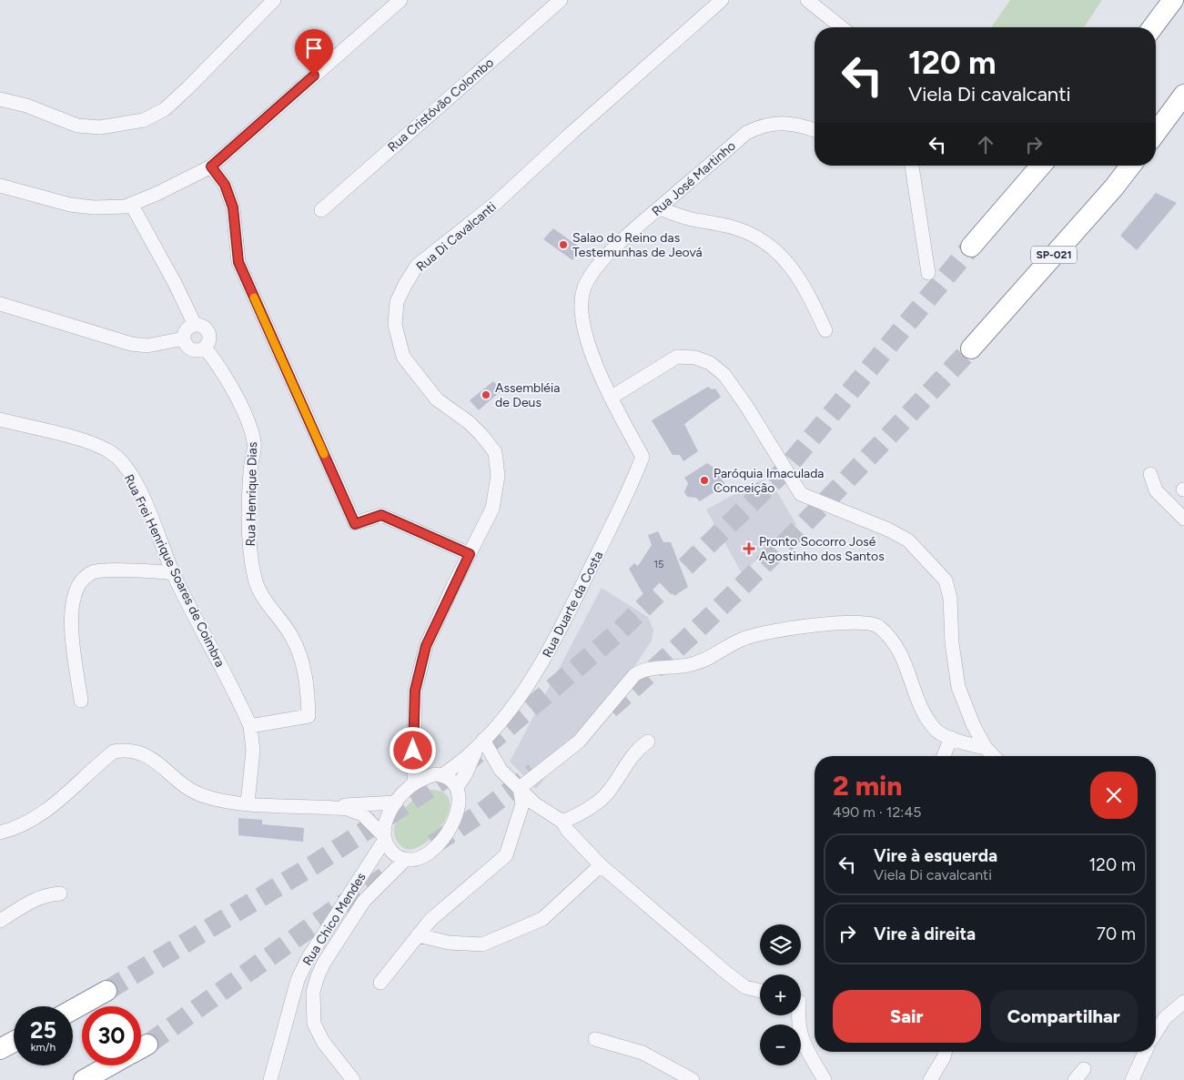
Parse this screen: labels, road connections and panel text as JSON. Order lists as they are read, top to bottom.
{
  "streets": {
    "highway": ["SP-021"],
    "street": [
      "Rua Cristóvão Colombo",
      "Rua José Martinho",
      "Rua Di Cavalcanti",
      "Rua Henrique Dias",
      "Rua Frei Henrique Soares de Coimbra",
      "Rua Duarte da Costa",
      "Rua Chico Mendes"
    ]
  },
  "crossings": [
    ["Rua José Martinho", "Rua Duarte da Costa"],
    ["Rua Di Cavalcanti", "Rua Duarte da Costa"],
    ["Rua Di Cavalcanti", "Rua Chico Mendes"],
    ["Rua Henrique Dias", "Rua Frei Henrique Soares de Coimbra"],
    ["Rua Duarte da Costa", "Rua Chico Mendes"]
  ],
  "places": {
    "other": ["Salao do Reino das Testemunhas de Jeová", "Assembléia de Deus", "Paróquia Imaculada Conceição"],
    "health": ["Pronto Socorro José Agostinho dos Santos"]
  },
  "house_numbers": ["15"],
  "page": {
    "turn": ["120 m", "Viela Di cavalcanti"],
    "heading": ["2 min", "490 m · 12:45"],
    "list": [
      {
        "name": "Vire à esquerda",
        "note": "Viela Di cavalcanti",
        "value": "120 m"
      },
      {
        "name": "Vire à direita",
        "value": "70 m"
      }
    ],
    "map_buttons": ["+", "−"],
    "buttons": ["Sair", "Compartilhar"],
    "speed": "25 km/h",
    "limit": "30"
  }
}
